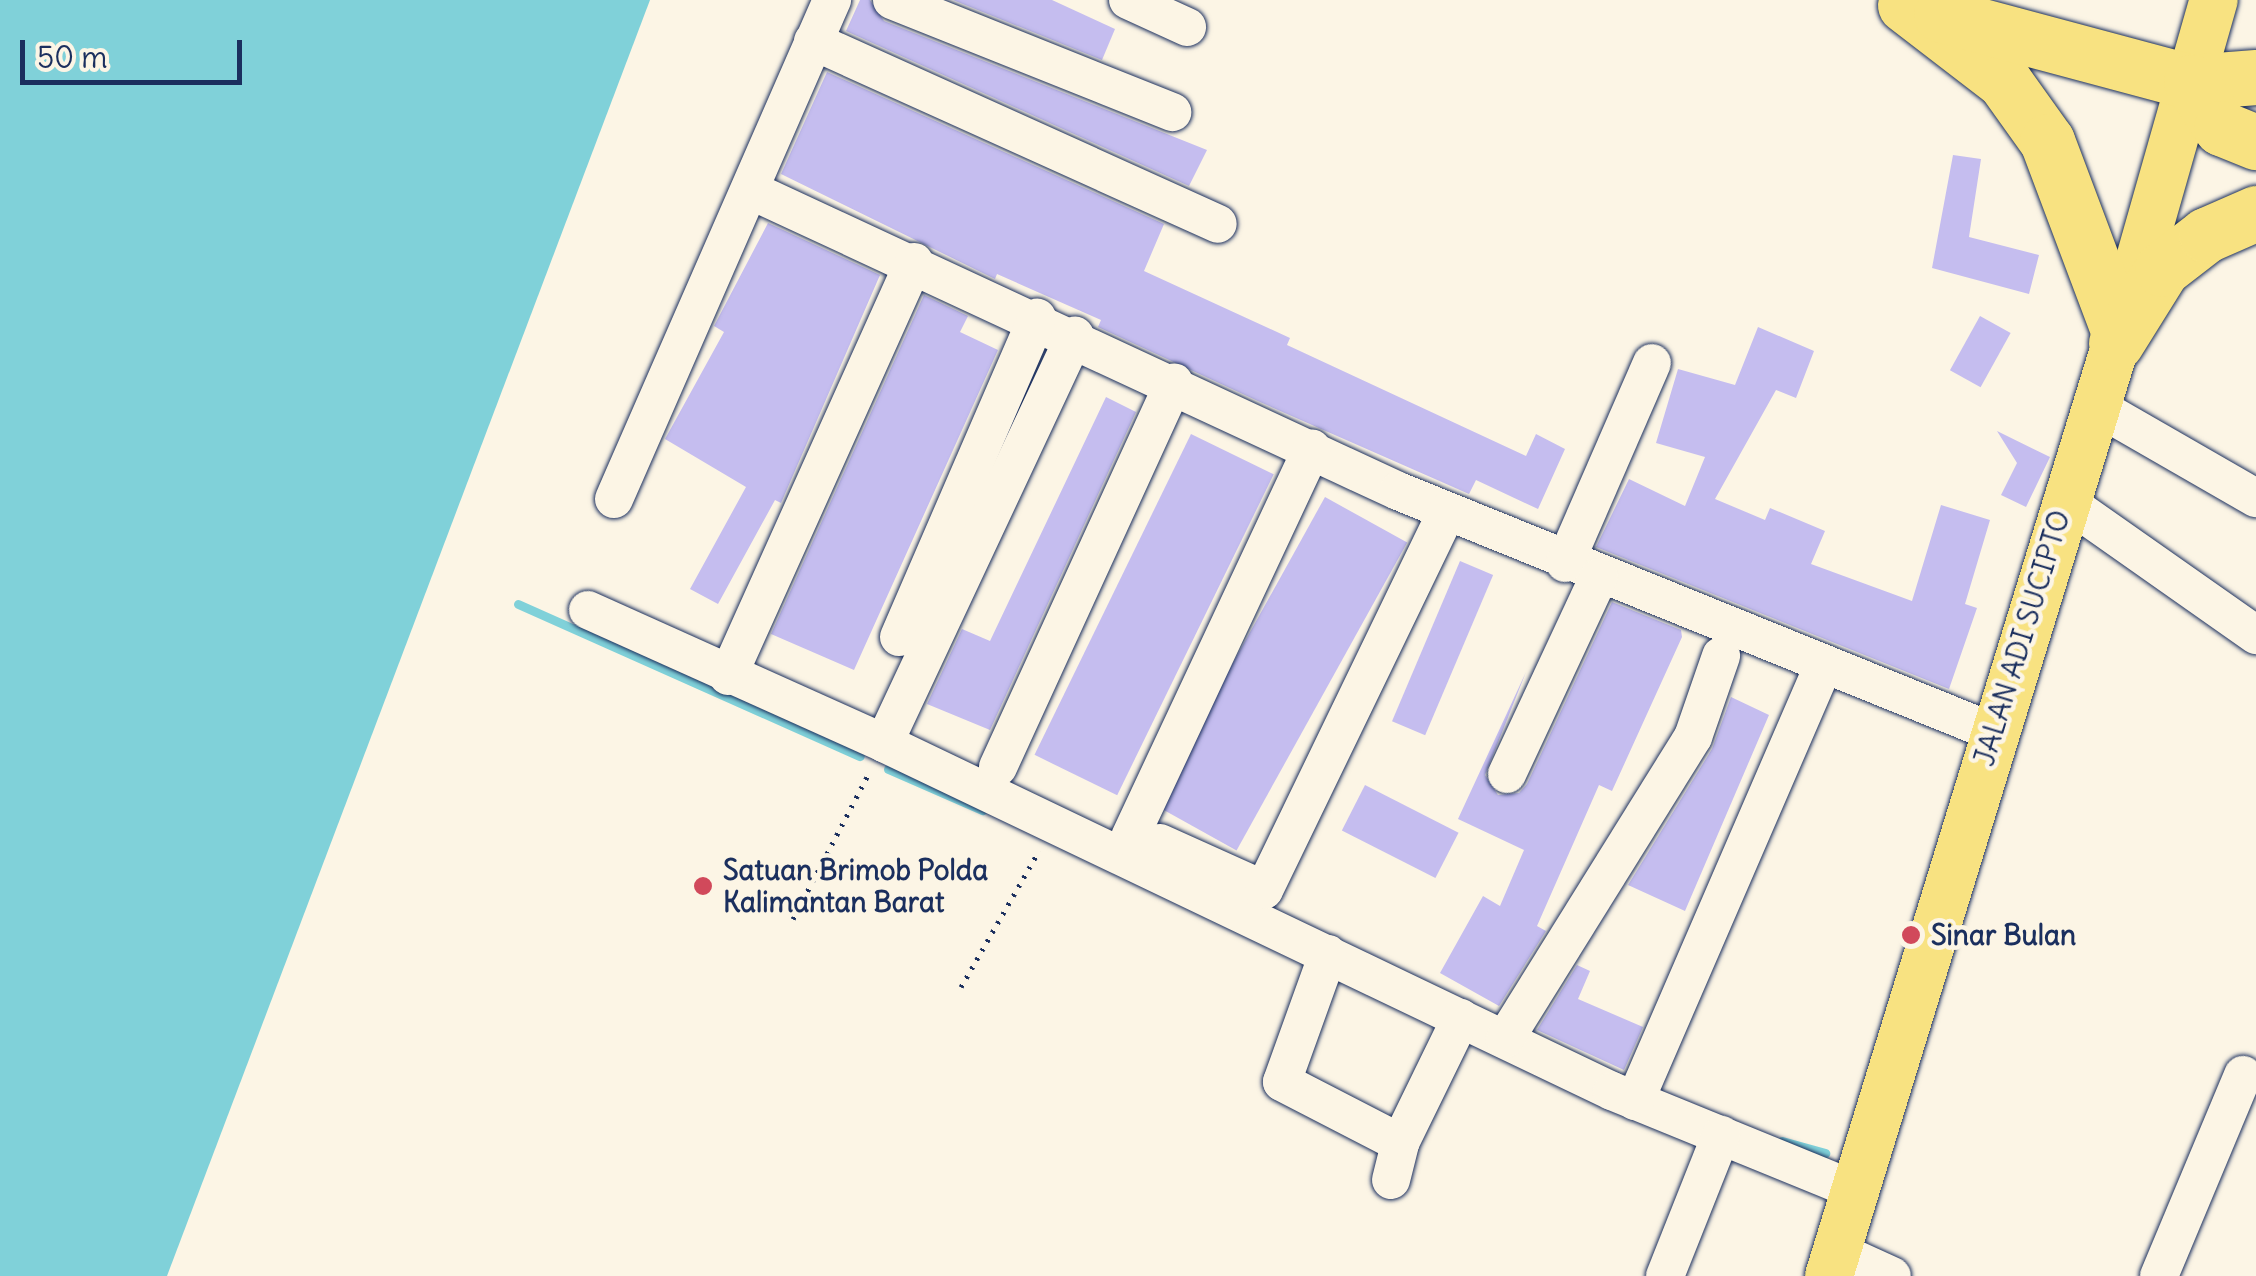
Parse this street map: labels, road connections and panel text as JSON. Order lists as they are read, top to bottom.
{
  "streets": {
    "main road": ["JALAN ADI SUCIPTO"]
  },
  "places": ["Satuan Brimob Polda Kalimantan Barat", "Sinar Bulan"],
  "scale_bar": "50 m"
}
